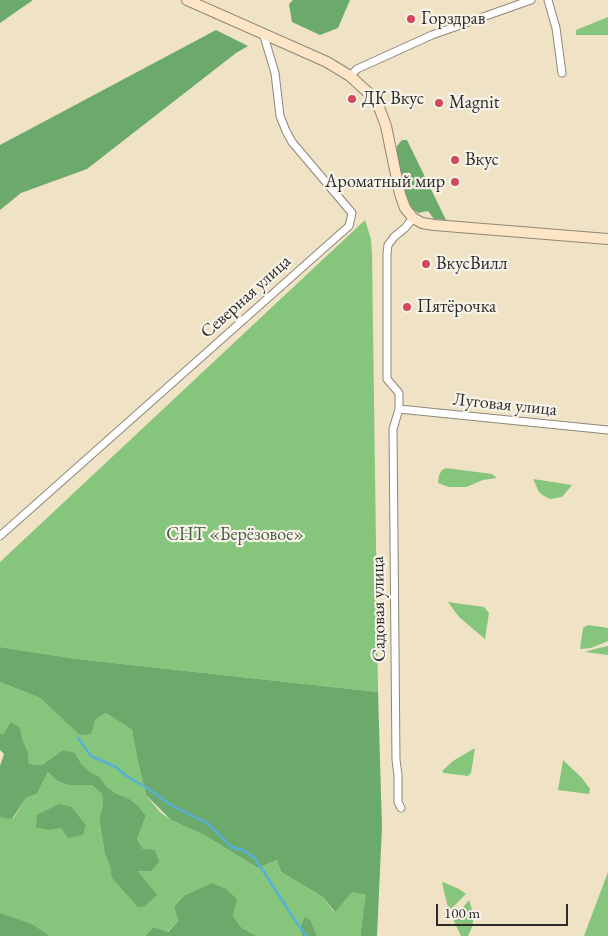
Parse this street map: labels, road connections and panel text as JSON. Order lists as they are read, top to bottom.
{
  "streets": {
    "street": ["Северная улица", "Луговая улица", "Садовая улица"]
  },
  "crossings": [
    ["Луговая улица", "Садовая улица"]
  ],
  "parks": ["СНТ «Берёзовое»"],
  "places": [
    "Горздрав",
    "ДК Вкус",
    "Magnit",
    "Вкус",
    "Ароматный мир",
    "ВкусВилл",
    "Пятёрочка"
  ],
  "scale_bar": "100 m"
}
